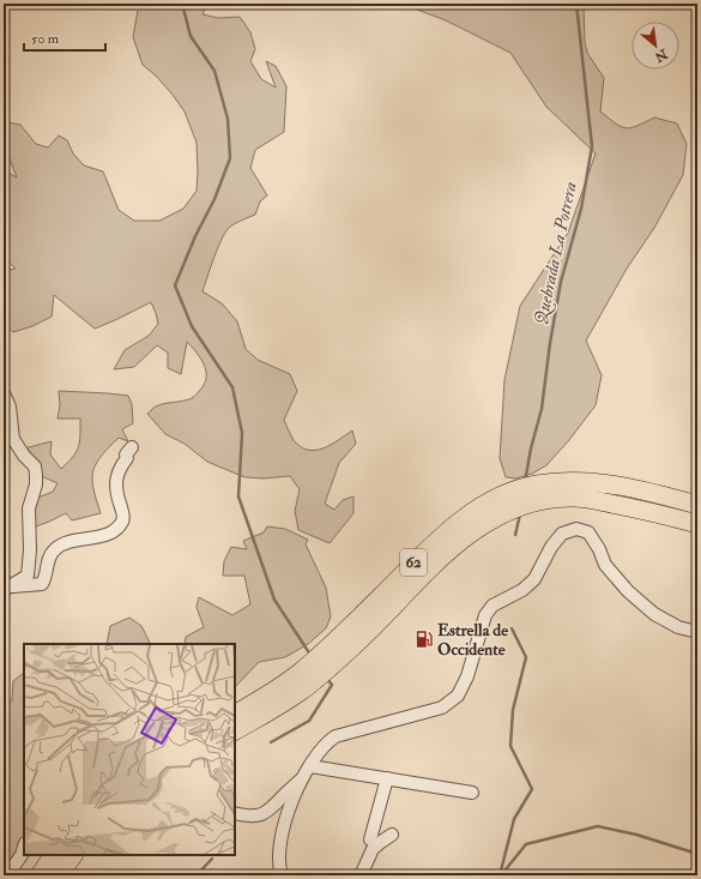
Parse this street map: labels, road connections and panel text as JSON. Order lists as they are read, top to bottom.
{
  "streets": {
    "highway": ["62"]
  },
  "water": ["Quebrada La Potrera"],
  "places": {
    "fuel station": ["Estrella de Occidente"]
  },
  "scale_bar": "50 m",
  "north": "bottom right"
}
